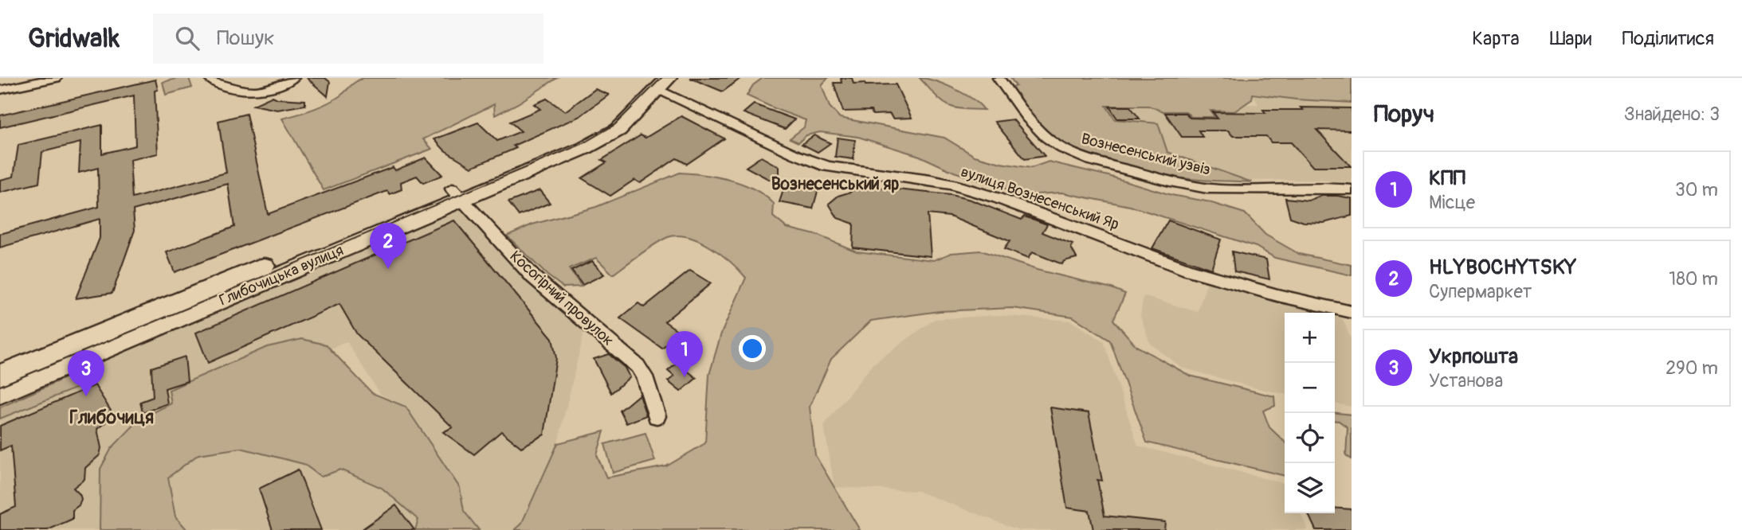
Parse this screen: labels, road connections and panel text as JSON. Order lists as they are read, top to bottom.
{
  "streets": {
    "main road": ["Глибочицька вулиця"],
    "street": ["Вознесенський узвіз", "вулиця Вознесенський Яр", "Косогірний провулок"]
  },
  "crossings": [
    ["вулиця Вознесенський Яр", "Глибочицька вулиця"],
    ["Глибочицька вулиця", "Косогірний провулок"]
  ],
  "districts": ["Вознесенський яр", "Глибочиця"],
  "page": {
    "header": "Gridwalk",
    "search": "Пошук",
    "nav": ["Карта", "Шари", "Поділитися"],
    "heading": ["Поруч", "Знайдено: 3"],
    "list": [
      {
        "mark": "1",
        "name": "КПП",
        "note": "Місце",
        "value": "30 m"
      },
      {
        "mark": "2",
        "name": "HLYBOCHYTSKY",
        "note": "Супермаркет",
        "value": "180 m"
      },
      {
        "mark": "3",
        "name": "Укрпошта",
        "note": "Установа",
        "value": "290 m"
      }
    ],
    "pins": ["2", "1", "3"],
    "map_buttons": ["+", "−"]
  }
}
